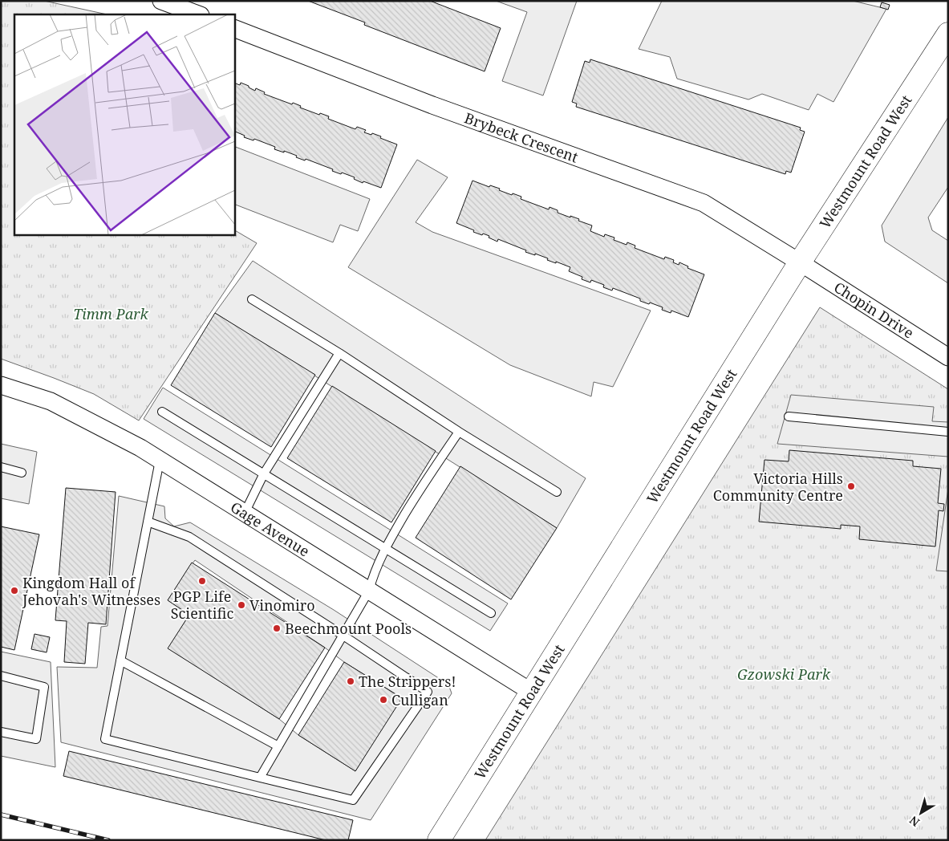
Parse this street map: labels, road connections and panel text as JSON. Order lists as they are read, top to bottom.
{
  "streets": {
    "main road": ["Westmount Road West"],
    "street": ["Brybeck Crescent", "Chopin Drive", "Gage Avenue"]
  },
  "crossings": [
    ["Brybeck Crescent", "Westmount Road West"],
    ["Brybeck Crescent", "Chopin Drive"],
    ["Westmount Road West", "Chopin Drive"],
    ["Westmount Road West", "Gage Avenue"]
  ],
  "parks": ["Timm Park", "Gzowski Park"],
  "places": [
    "Victoria Hills Community Centre",
    "PGP Life Scientific",
    "Kingdom Hall of Jehovah's Witnesses",
    "Vinomiro",
    "Beechmount Pools",
    "The Strippers!",
    "Culligan"
  ],
  "north": "bottom left"
}
